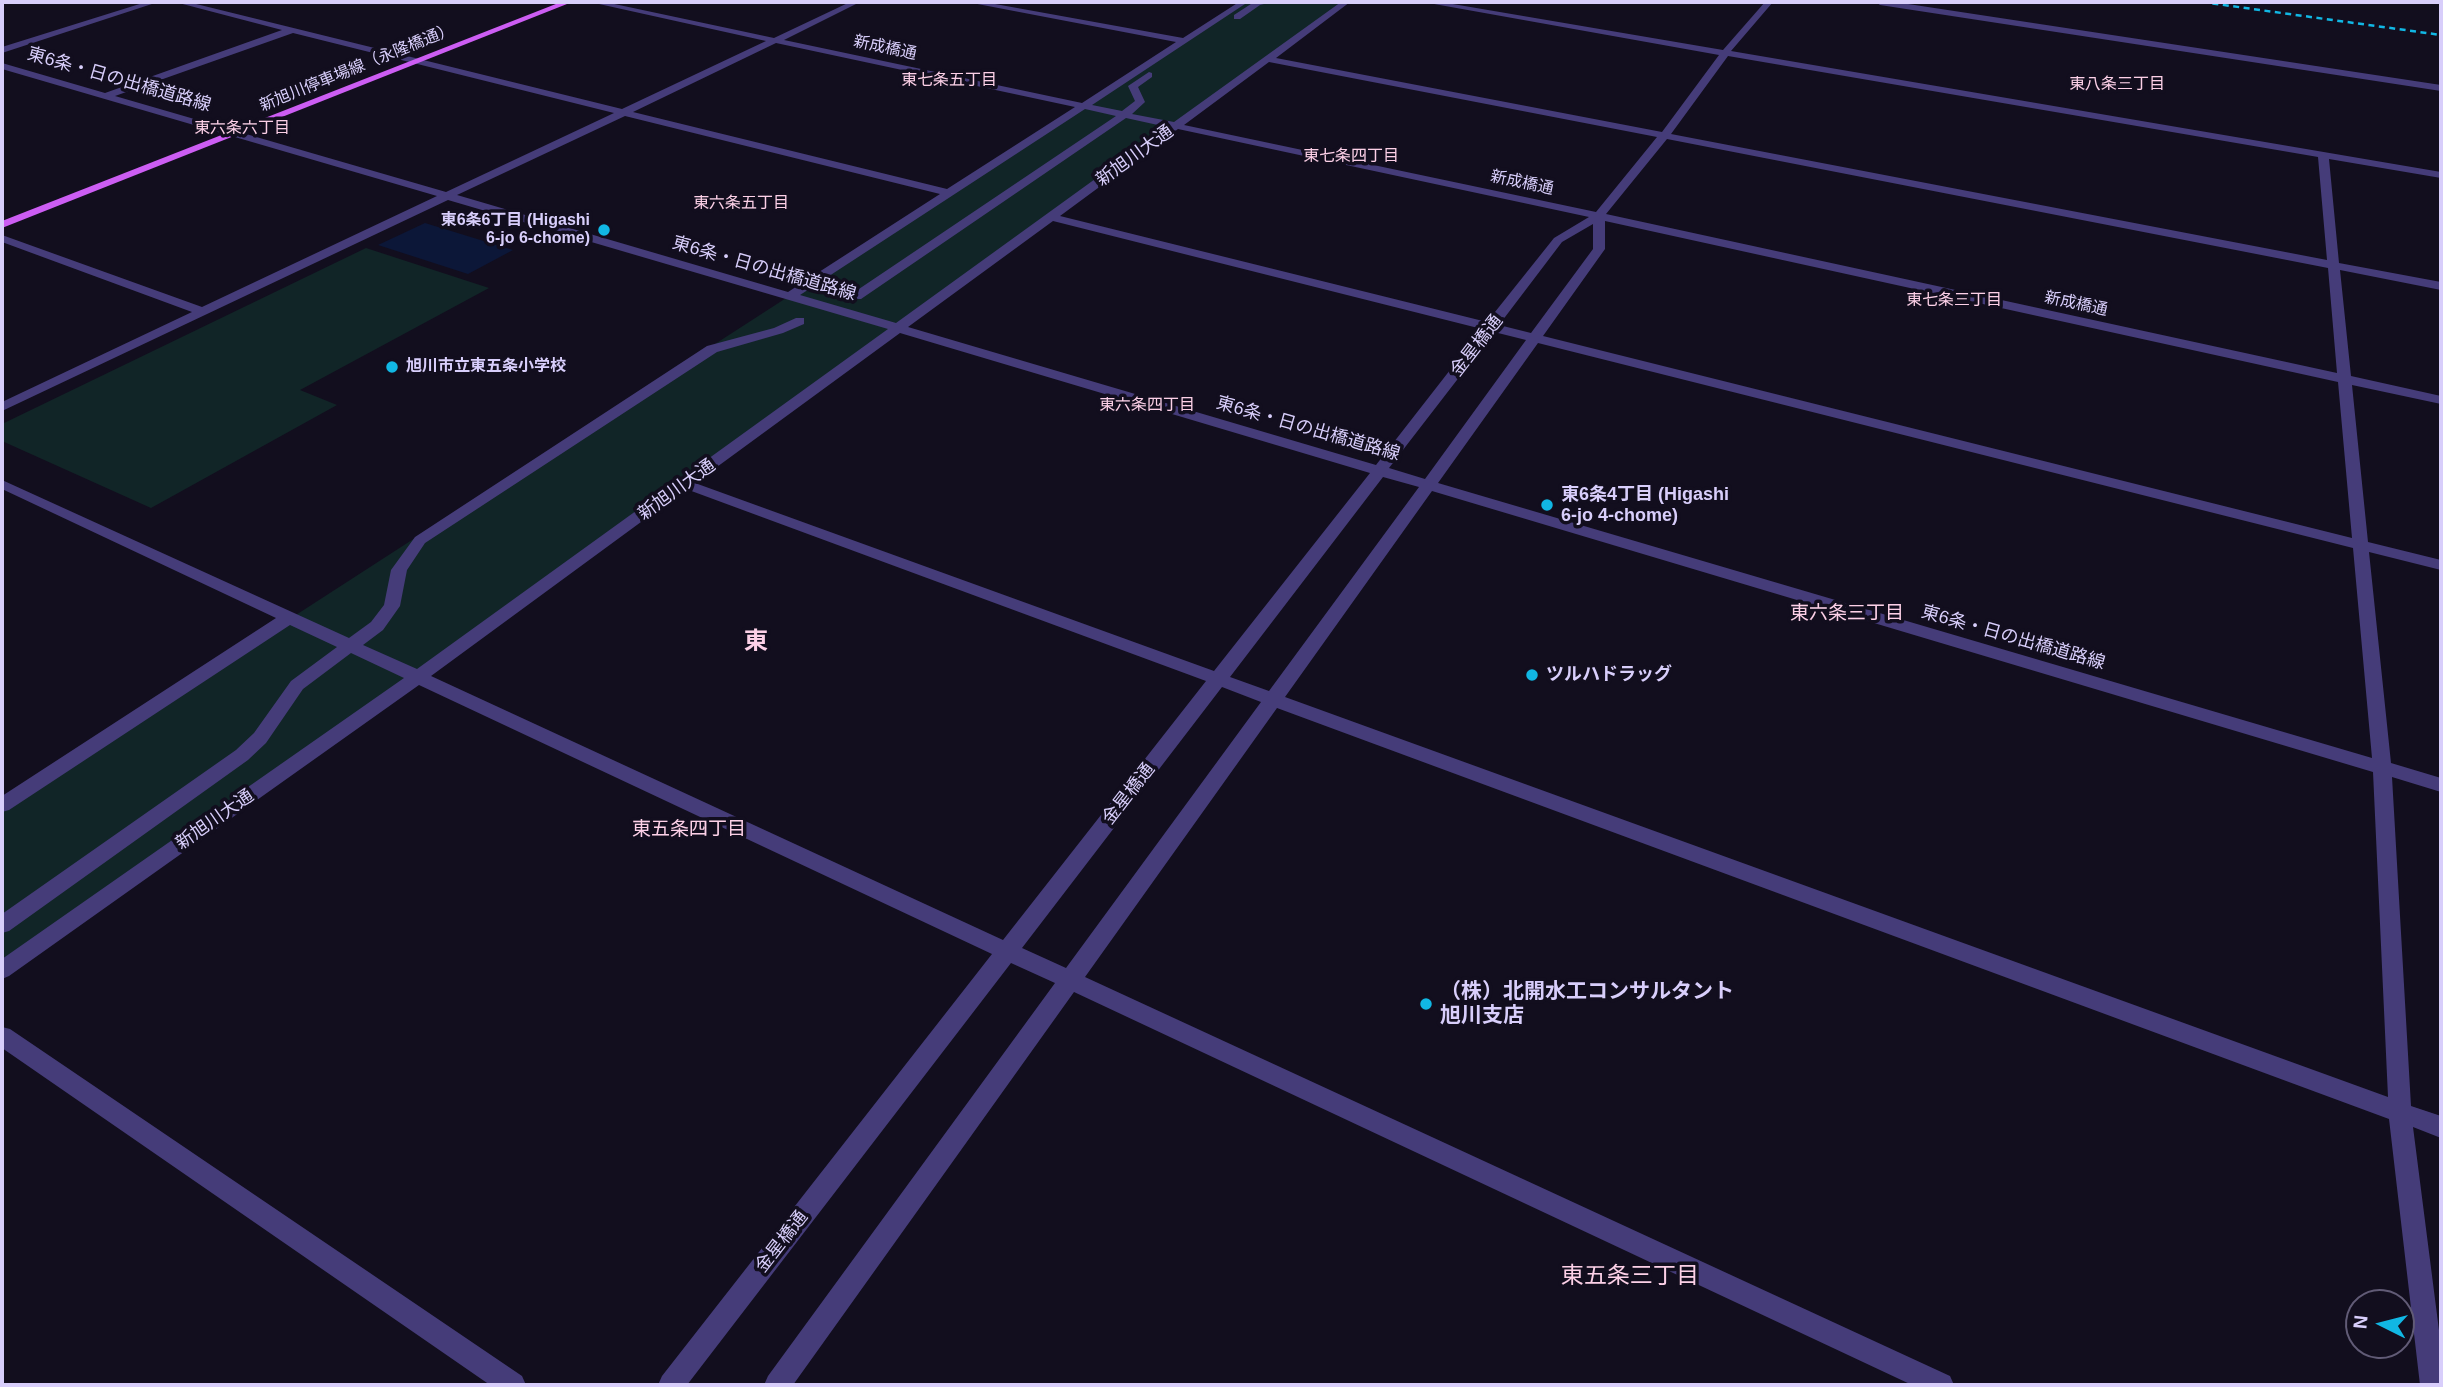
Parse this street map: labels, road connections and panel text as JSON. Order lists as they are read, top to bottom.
{
  "streets": {
    "main road": ["新旭川停車場線（永隆橋通）"],
    "street": [
      "新成橋通",
      "東6条・日の出橋道路線",
      "新旭川大通",
      "金星橋通"
    ]
  },
  "crossings": [
    ["新成橋通", "新旭川大通"],
    ["新成橋通", "金星橋通"],
    ["新旭川停車場線（永隆橋通）", "東6条・日の出橋道路線"],
    ["東6条・日の出橋道路線", "新旭川大通"],
    ["東6条・日の出橋道路線", "金星橋通"]
  ],
  "districts": [
    "東七条五丁目",
    "東八条三丁目",
    "東六条六丁目",
    "東七条四丁目",
    "東六条五丁目",
    "東七条三丁目",
    "東六条四丁目",
    "東六条三丁目",
    "東",
    "東五条四丁目",
    "東五条三丁目"
  ],
  "places": [
    "東6条6丁目 (Higashi 6-jo 6-chome)",
    "旭川市立東五条小学校",
    "東6条4丁目 (Higashi 6-jo 4-chome)",
    "ツルハドラッグ",
    "（株）北開水工コンサルタント 旭川支店"
  ],
  "north": "left"
}
